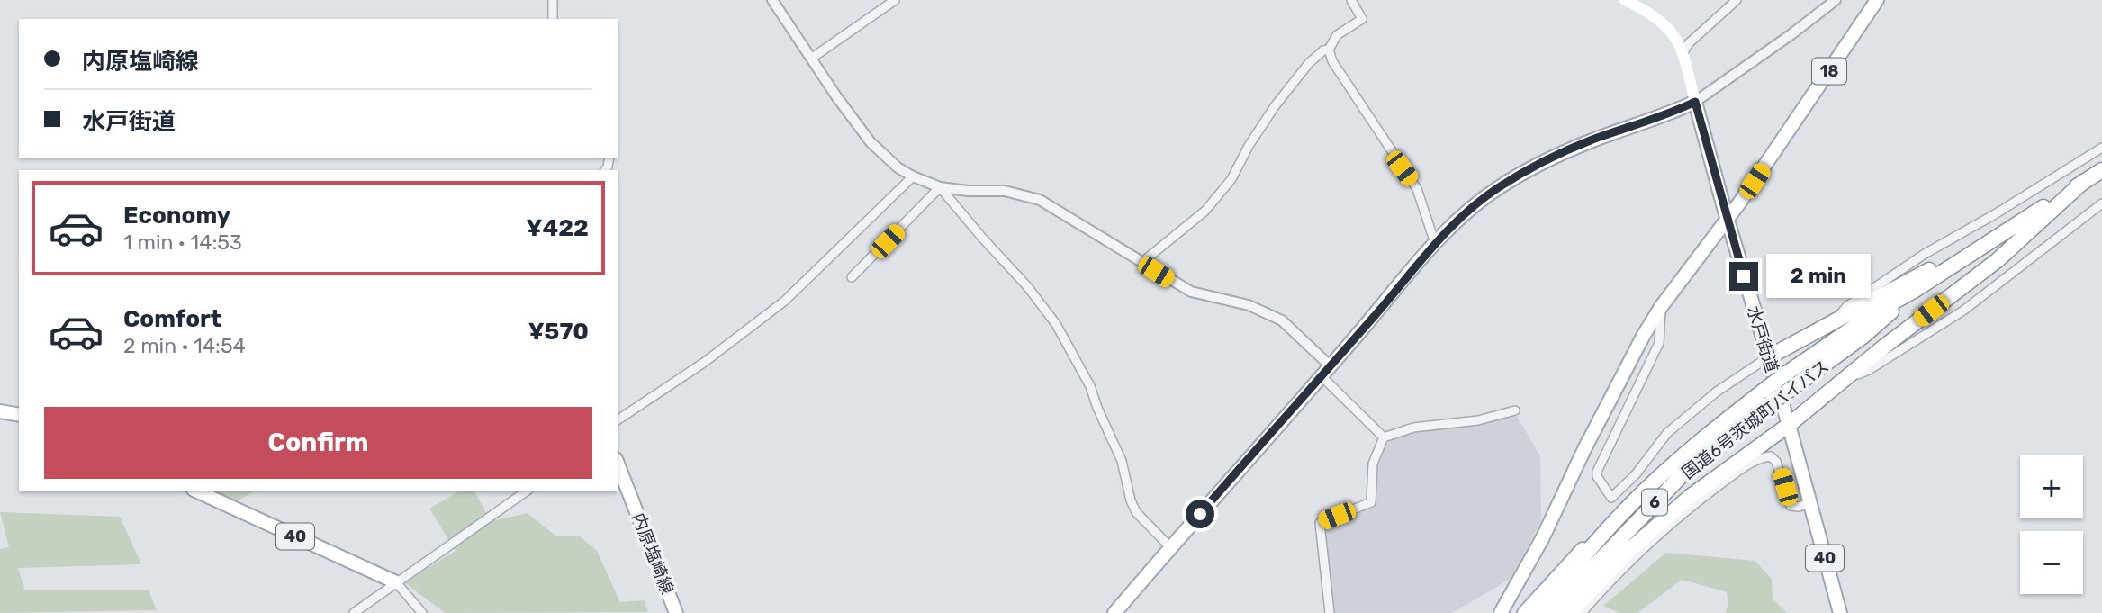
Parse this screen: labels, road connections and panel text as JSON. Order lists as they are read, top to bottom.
{
  "streets": {
    "highway": ["国道6号茨城町バイパス", "6"],
    "main road": [
      "18",
      "水戸街道",
      "40",
      "内原塩崎線"
    ]
  },
  "crossings": [
    ["18", "水戸街道"],
    ["18", "40"],
    ["水戸街道", "40"],
    ["国道6号茨城町バイパス", "6"]
  ],
  "page": {
    "banner": ["内原塩崎線", "水戸街道"],
    "list": [
      {
        "name": "Economy",
        "note": "1 min · 14:53",
        "value": "¥422"
      },
      {
        "name": "Comfort",
        "note": "2 min · 14:54",
        "value": "¥570"
      }
    ],
    "bubble": "2 min",
    "buttons": "Confirm",
    "map_buttons": ["+", "−"]
  }
}
